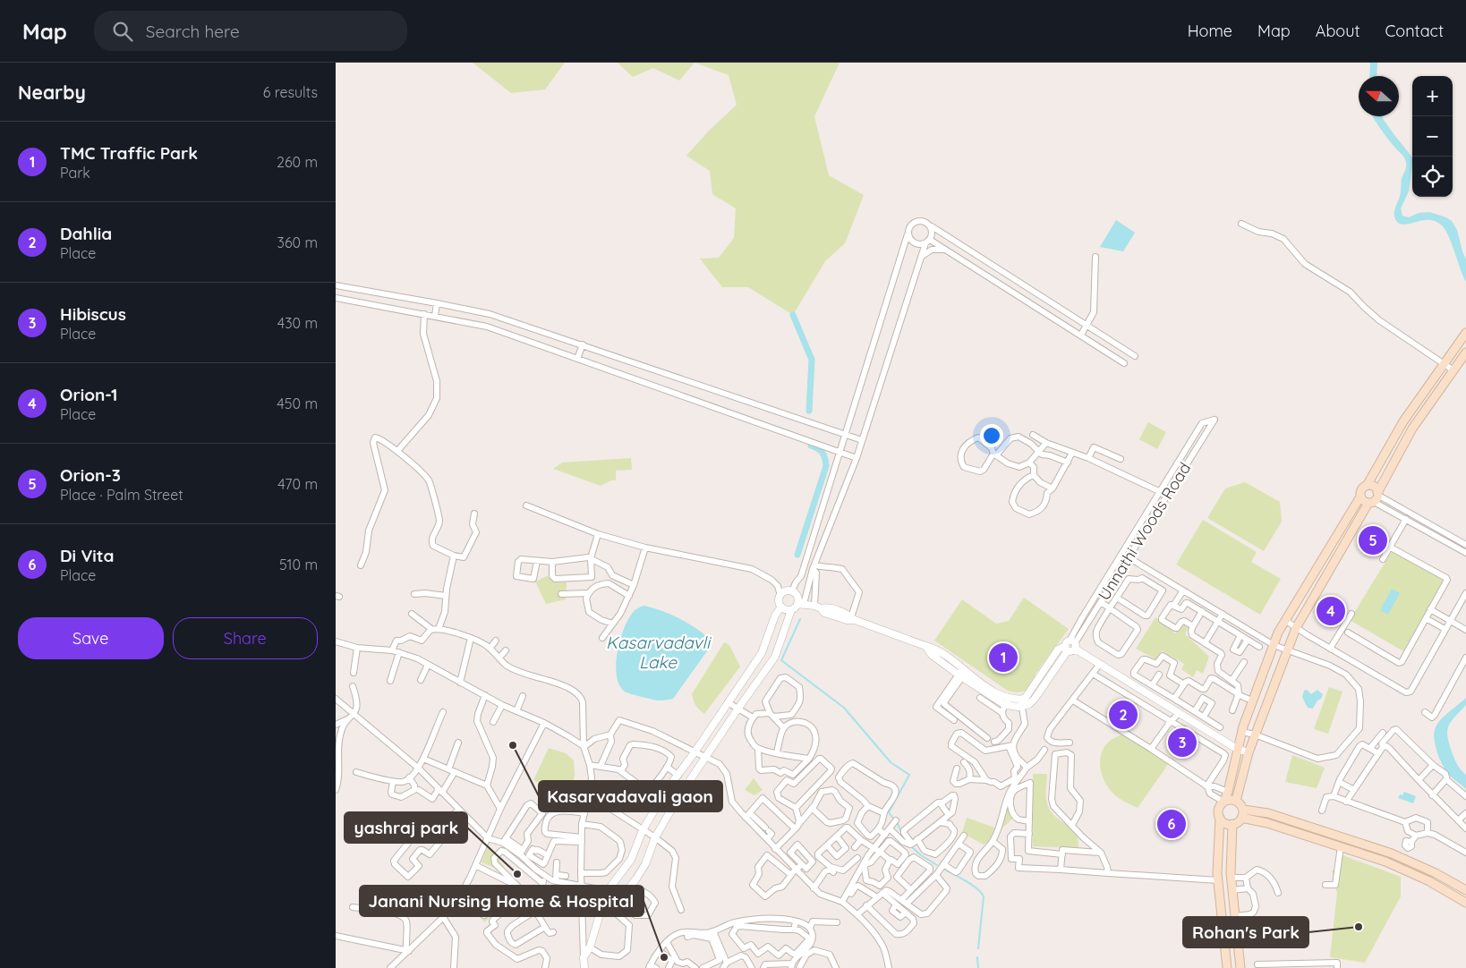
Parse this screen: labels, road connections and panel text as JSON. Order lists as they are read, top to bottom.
{
  "streets": {
    "street": ["Unnathi Woods Road"]
  },
  "water": ["Kasarvadavli Lake"],
  "places": [
    "Kasarvadavali gaon",
    "yashraj park",
    "Rohan's Park",
    "Janani Nursing Home & Hospital"
  ],
  "north": "left",
  "page": {
    "header": "Map",
    "search": "Search here",
    "nav": [
      "Home",
      "Map",
      "About",
      "Contact"
    ],
    "heading": ["Nearby", "6 results"],
    "map_buttons": ["+", "−"],
    "list": [
      {
        "mark": "1",
        "name": "TMC Traffic Park",
        "note": "Park",
        "value": "260 m"
      },
      {
        "mark": "2",
        "name": "Dahlia",
        "note": "Place",
        "value": "360 m"
      },
      {
        "mark": "3",
        "name": "Hibiscus",
        "note": "Place",
        "value": "430 m"
      },
      {
        "mark": "4",
        "name": "Orion-1",
        "note": "Place",
        "value": "450 m"
      },
      {
        "mark": "5",
        "name": "Orion-3",
        "note": "Place · Palm Street",
        "value": "470 m"
      },
      {
        "mark": "6",
        "name": "Di Vita",
        "note": "Place",
        "value": "510 m"
      }
    ],
    "pins": [
      "5",
      "4",
      "1",
      "2",
      "3",
      "6"
    ],
    "buttons": ["Save", "Share"]
  }
}
